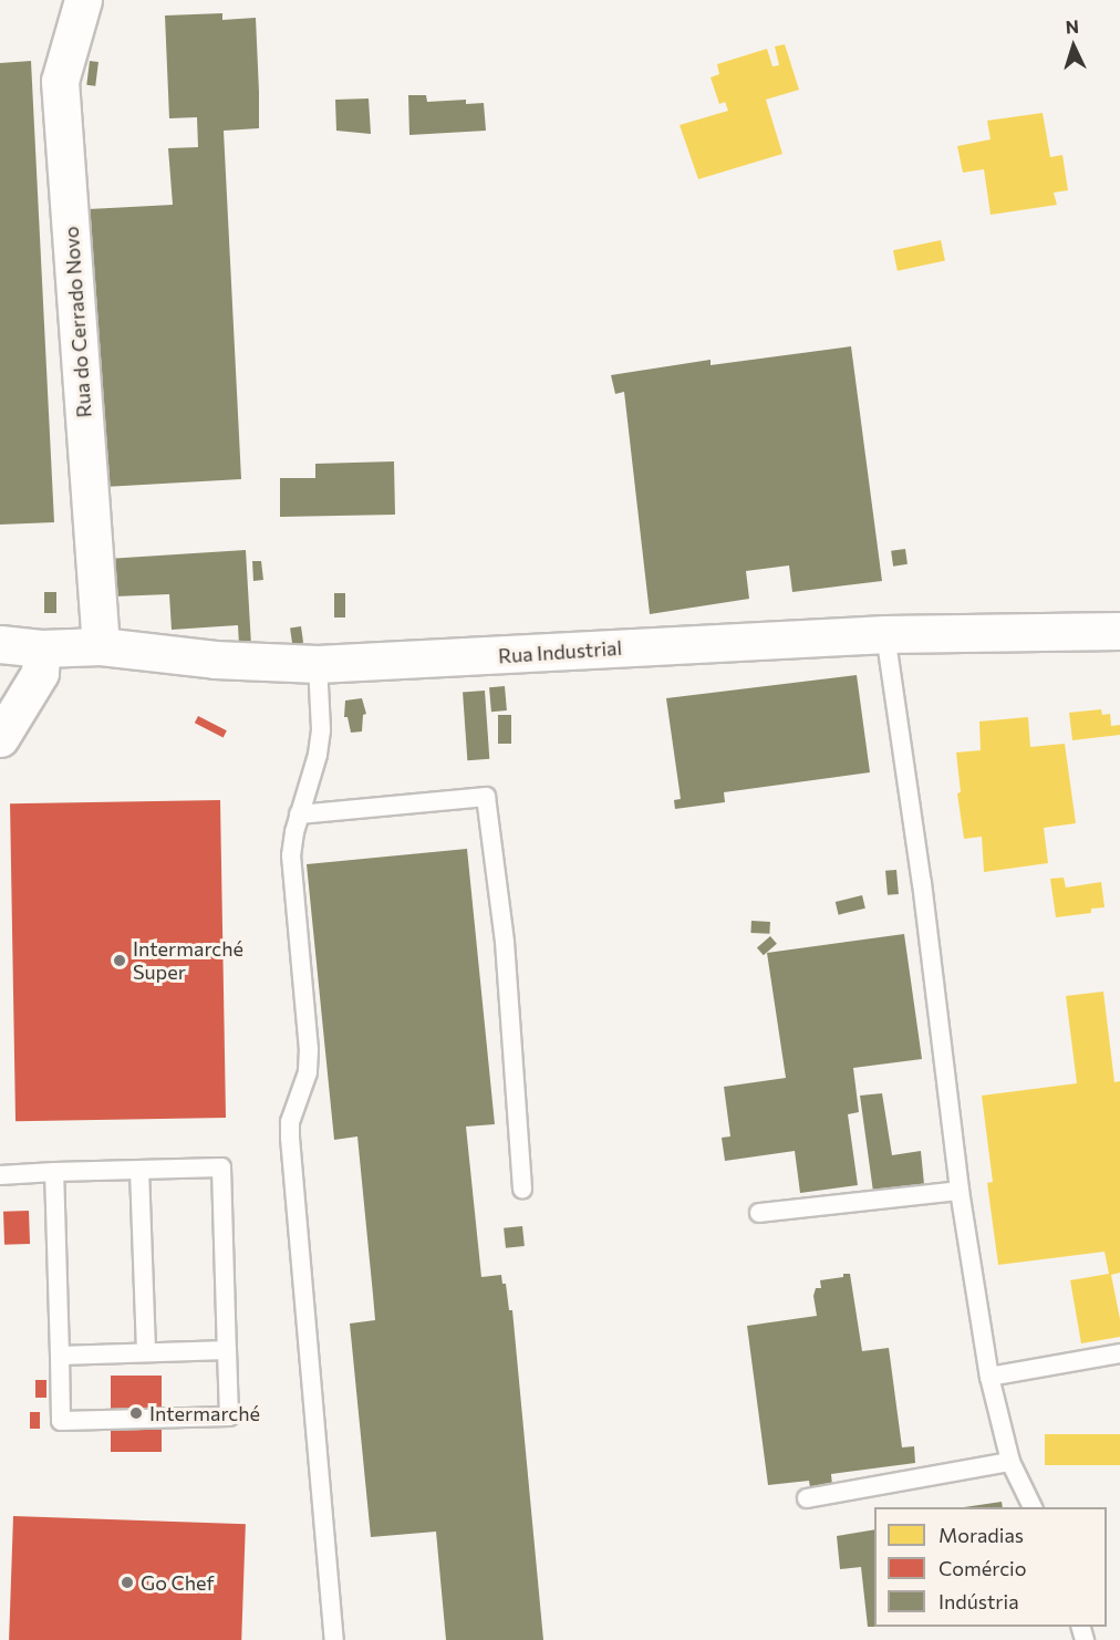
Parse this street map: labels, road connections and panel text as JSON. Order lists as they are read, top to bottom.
{
  "streets": {
    "street": ["Rua do Cerrado Novo", "Rua Industrial"]
  },
  "crossings": [
    ["Rua do Cerrado Novo", "Rua Industrial"]
  ],
  "places": ["Intermarché Super", "Intermarché", "Go Chef"],
  "legend": ["Moradias", "Comércio", "Indústria"],
  "north": "top"
}
